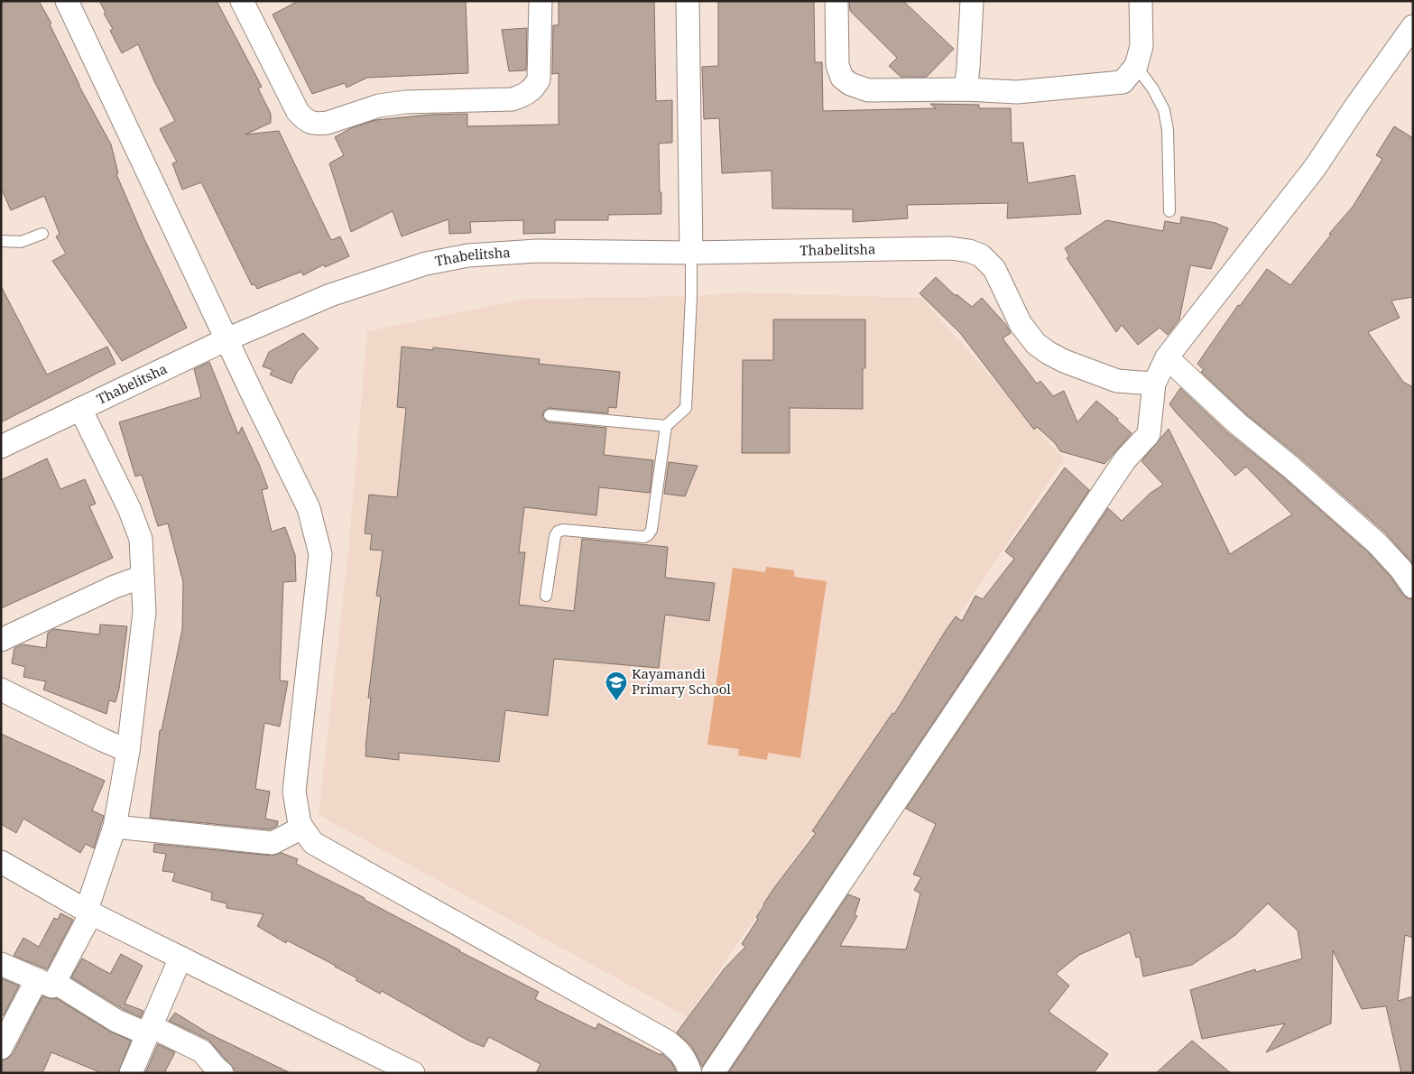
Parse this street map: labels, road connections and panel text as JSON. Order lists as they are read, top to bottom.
{
  "streets": {
    "street": ["Thabelitsha"]
  },
  "places": {
    "school or university": ["Kayamandi Primary School"]
  }
}
